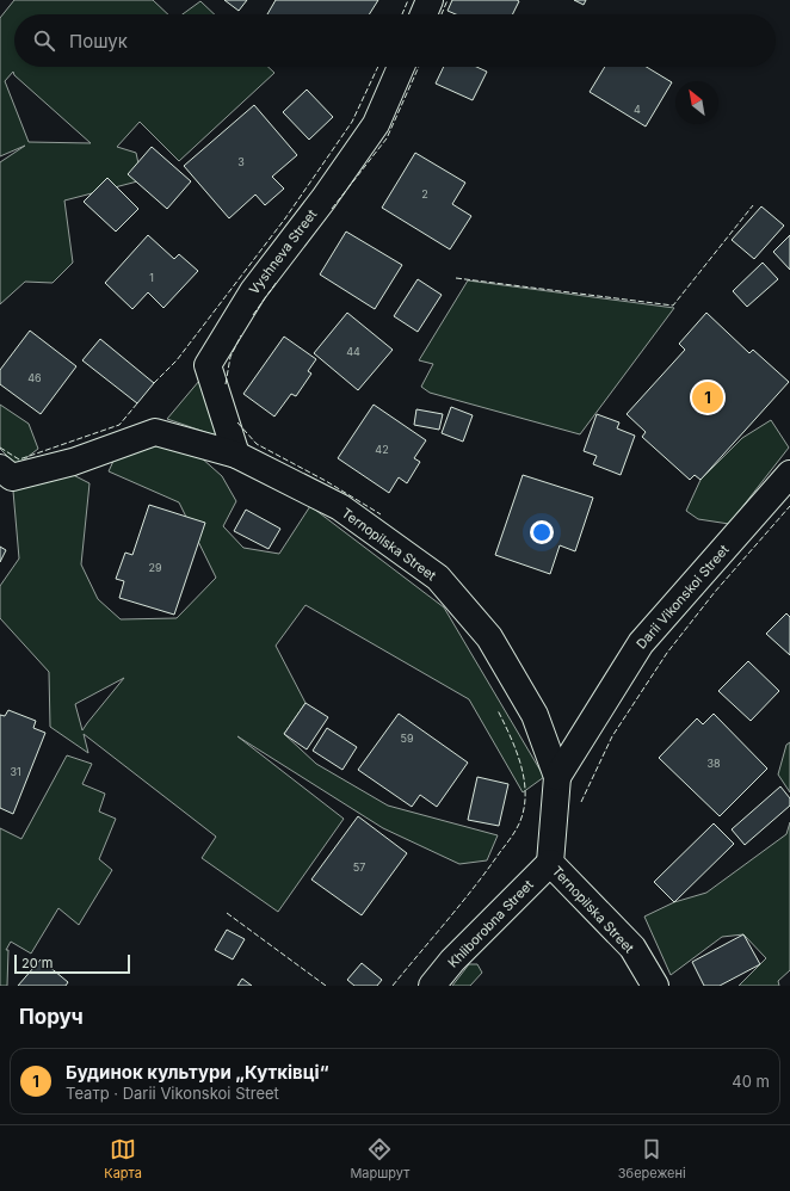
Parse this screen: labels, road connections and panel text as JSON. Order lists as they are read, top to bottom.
{
  "streets": {
    "street": [
      "Vyshneva Street",
      "Ternopilska Street",
      "Darii Vikonskoi Street",
      "Khliborobna Street"
    ]
  },
  "crossings": [
    ["Vyshneva Street", "Ternopilska Street"],
    ["Ternopilska Street", "Darii Vikonskoi Street"],
    ["Ternopilska Street", "Khliborobna Street"]
  ],
  "house_numbers": [
    "4",
    "3",
    "2",
    "1",
    "44",
    "46",
    "42",
    "29",
    "59",
    "38",
    "31",
    "57"
  ],
  "scale_bar": "20 m",
  "north": "top left",
  "page": {
    "search": "Пошук",
    "pins": "1",
    "scale": "20 m",
    "heading": "Поруч",
    "list": [
      {
        "mark": "1",
        "name": "Будинок культури „Кутківці“",
        "note": "Театр · Darii Vikonskoi Street",
        "value": "40 m"
      }
    ],
    "nav": ["Карта", "Маршрут", "Збережені"]
  }
}
